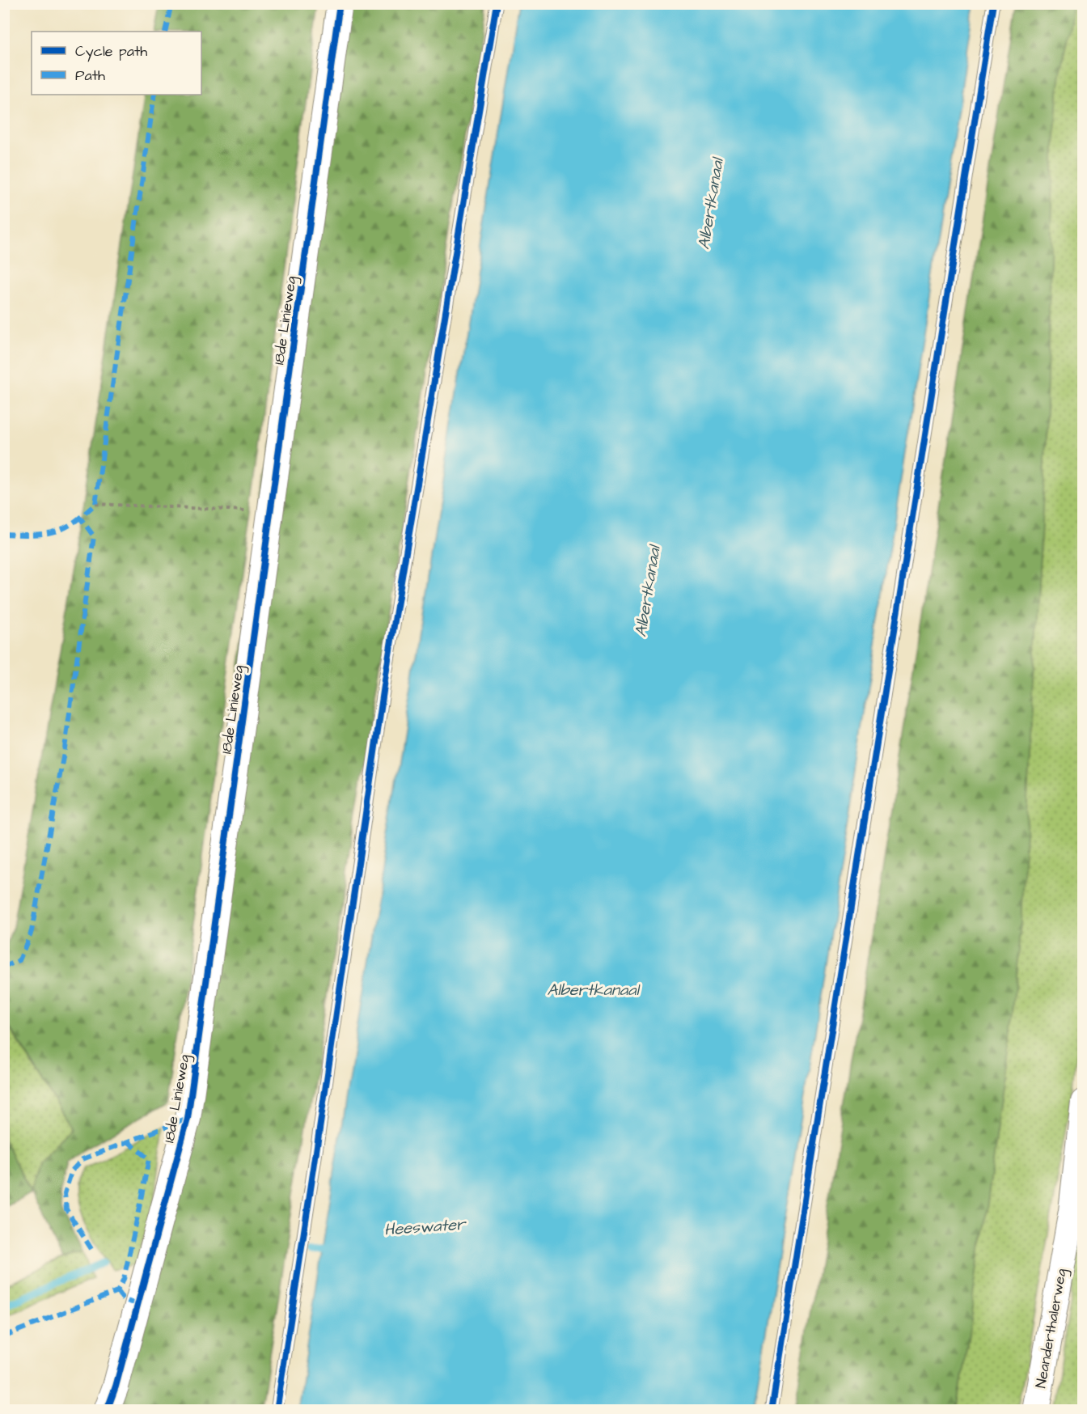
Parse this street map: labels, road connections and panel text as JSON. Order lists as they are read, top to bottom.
{
  "streets": {
    "street": ["18de Linieweg", "Neanderthalerweg"]
  },
  "water": ["Albertkanaal", "Heeswater"],
  "legend": ["Cycle path", "Path"]
}
